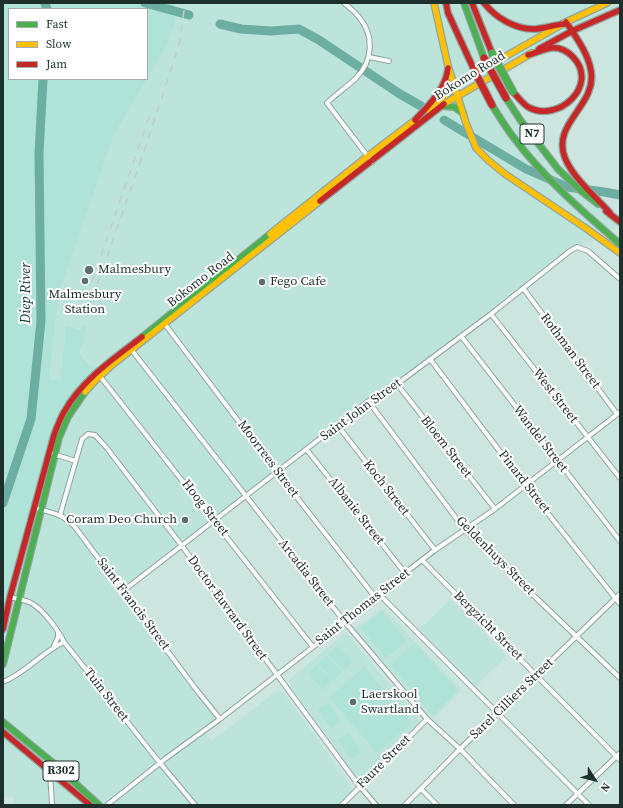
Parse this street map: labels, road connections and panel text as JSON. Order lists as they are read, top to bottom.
{
  "streets": {
    "main road": ["Bokomo Road", "N7", "R302"],
    "street": [
      "Rothman Street",
      "West Street",
      "Saint John Street",
      "Wandel Street",
      "Bloem Street",
      "Moorrees Street",
      "Pinard Street",
      "Koch Street",
      "Hoog Street",
      "Albanie Street",
      "Geldenhuys Street",
      "Arcadia Street",
      "Saint Francis Street",
      "Saint Thomas Street",
      "Doctor Euvrard Street",
      "Bergzicht Street",
      "Tuin Street",
      "Sarel Cilliers Street",
      "Faure Street"
    ]
  },
  "crossings": [
    ["Bokomo Road", "Moorrees Street"],
    ["Bokomo Road", "Hoog Street"],
    ["Bokomo Road", "Arcadia Street"],
    ["Bokomo Road", "Saint Francis Street"],
    ["Bokomo Road", "Tuin Street"],
    ["Rothman Street", "Saint John Street"],
    ["Rothman Street", "Saint Thomas Street"],
    ["West Street", "Saint John Street"],
    ["West Street", "Saint Thomas Street"],
    ["Saint John Street", "Wandel Street"],
    ["Saint John Street", "Bloem Street"],
    ["Saint John Street", "Moorrees Street"],
    ["Saint John Street", "Pinard Street"],
    ["Saint John Street", "Koch Street"],
    ["Saint John Street", "Hoog Street"],
    ["Saint John Street", "Albanie Street"],
    ["Saint John Street", "Geldenhuys Street"],
    ["Saint John Street", "Arcadia Street"],
    ["Saint John Street", "Saint Francis Street"],
    ["Saint John Street", "Doctor Euvrard Street"],
    ["Wandel Street", "Saint Thomas Street"],
    ["Bloem Street", "Saint Thomas Street"],
    ["Moorrees Street", "Saint Thomas Street"],
    ["Pinard Street", "Saint Thomas Street"],
    ["Pinard Street", "Sarel Cilliers Street"],
    ["Koch Street", "Saint Thomas Street"],
    ["Hoog Street", "Saint Thomas Street"],
    ["Albanie Street", "Saint Thomas Street"],
    ["Geldenhuys Street", "Saint Thomas Street"],
    ["Geldenhuys Street", "Sarel Cilliers Street"],
    ["Arcadia Street", "Saint Thomas Street"],
    ["Arcadia Street", "Sarel Cilliers Street"],
    ["Arcadia Street", "Faure Street"],
    ["Saint Francis Street", "Saint Thomas Street"],
    ["Saint Thomas Street", "Doctor Euvrard Street"],
    ["Saint Thomas Street", "Bergzicht Street"],
    ["Saint Thomas Street", "Tuin Street"],
    ["Doctor Euvrard Street", "Faure Street"],
    ["Bergzicht Street", "Sarel Cilliers Street"]
  ],
  "water": ["Diep River"],
  "places": [
    "Malmesbury",
    "Malmesbury Station",
    "Fego Cafe",
    "Coram Deo Church",
    "Laerskool Swartland"
  ],
  "legend": ["Fast", "Slow", "Jam"],
  "north": "bottom right"
}
